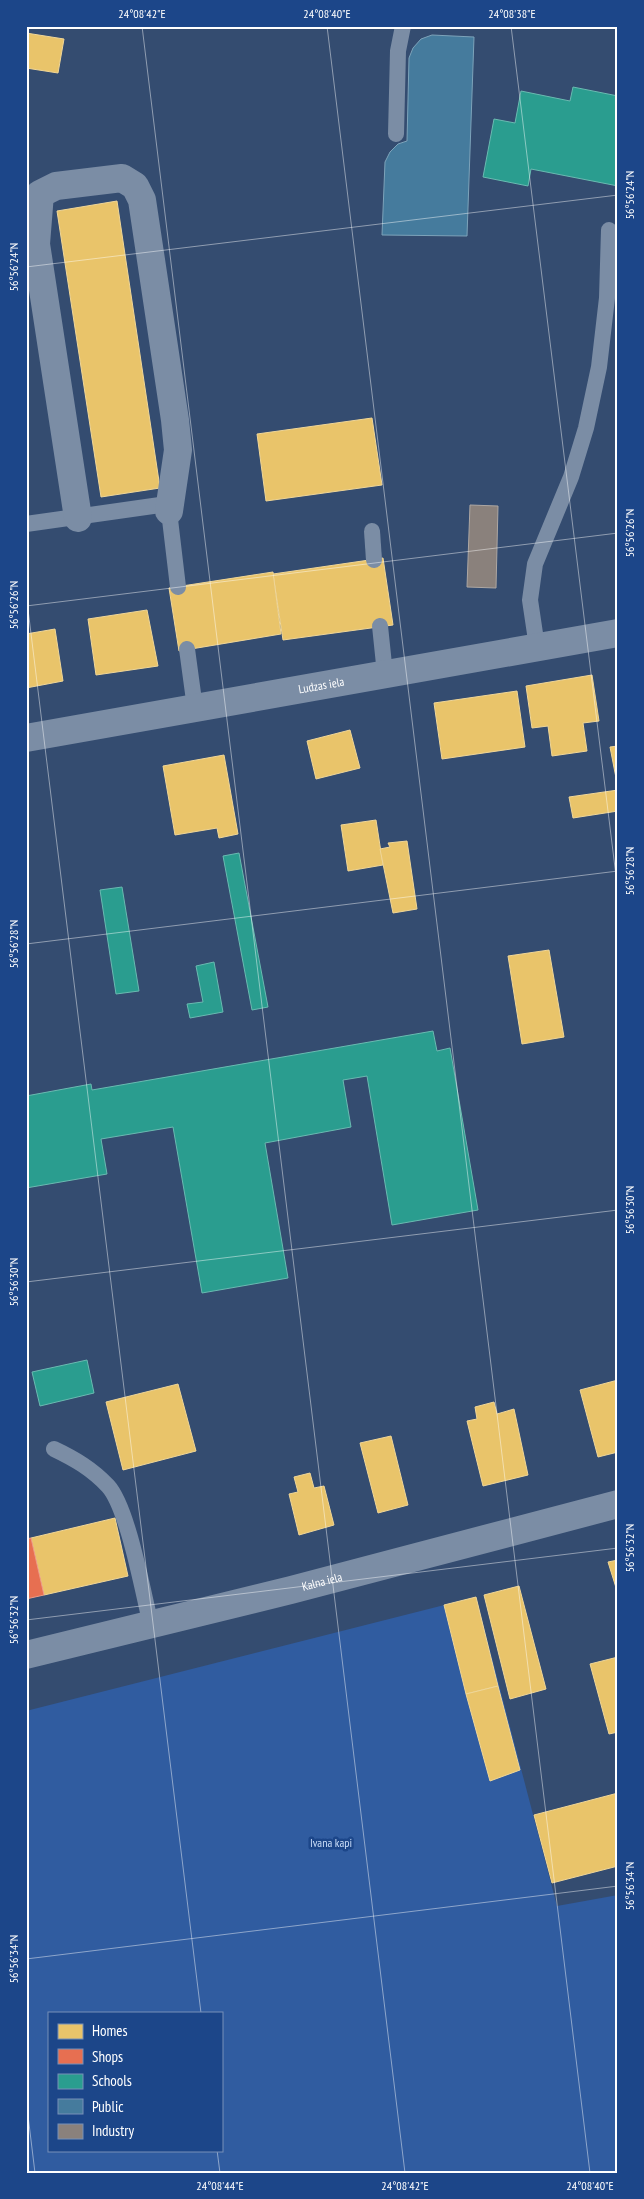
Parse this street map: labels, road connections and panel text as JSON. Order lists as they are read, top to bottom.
{
  "streets": {
    "street": ["Ludzas iela", "Kalna iela"]
  },
  "parks": ["Ivana kapi"],
  "legend": [
    "Homes",
    "Shops",
    "Schools",
    "Public",
    "Industry"
  ],
  "coordinates": [
    "24°08'42\"E",
    "24°08'40\"E",
    "24°08'38\"E",
    "56°56'24\"N",
    "56°56'26\"N",
    "56°56'28\"N",
    "56°56'30\"N",
    "56°56'32\"N",
    "56°56'34\"N",
    "24°08'44\"E"
  ]
}
